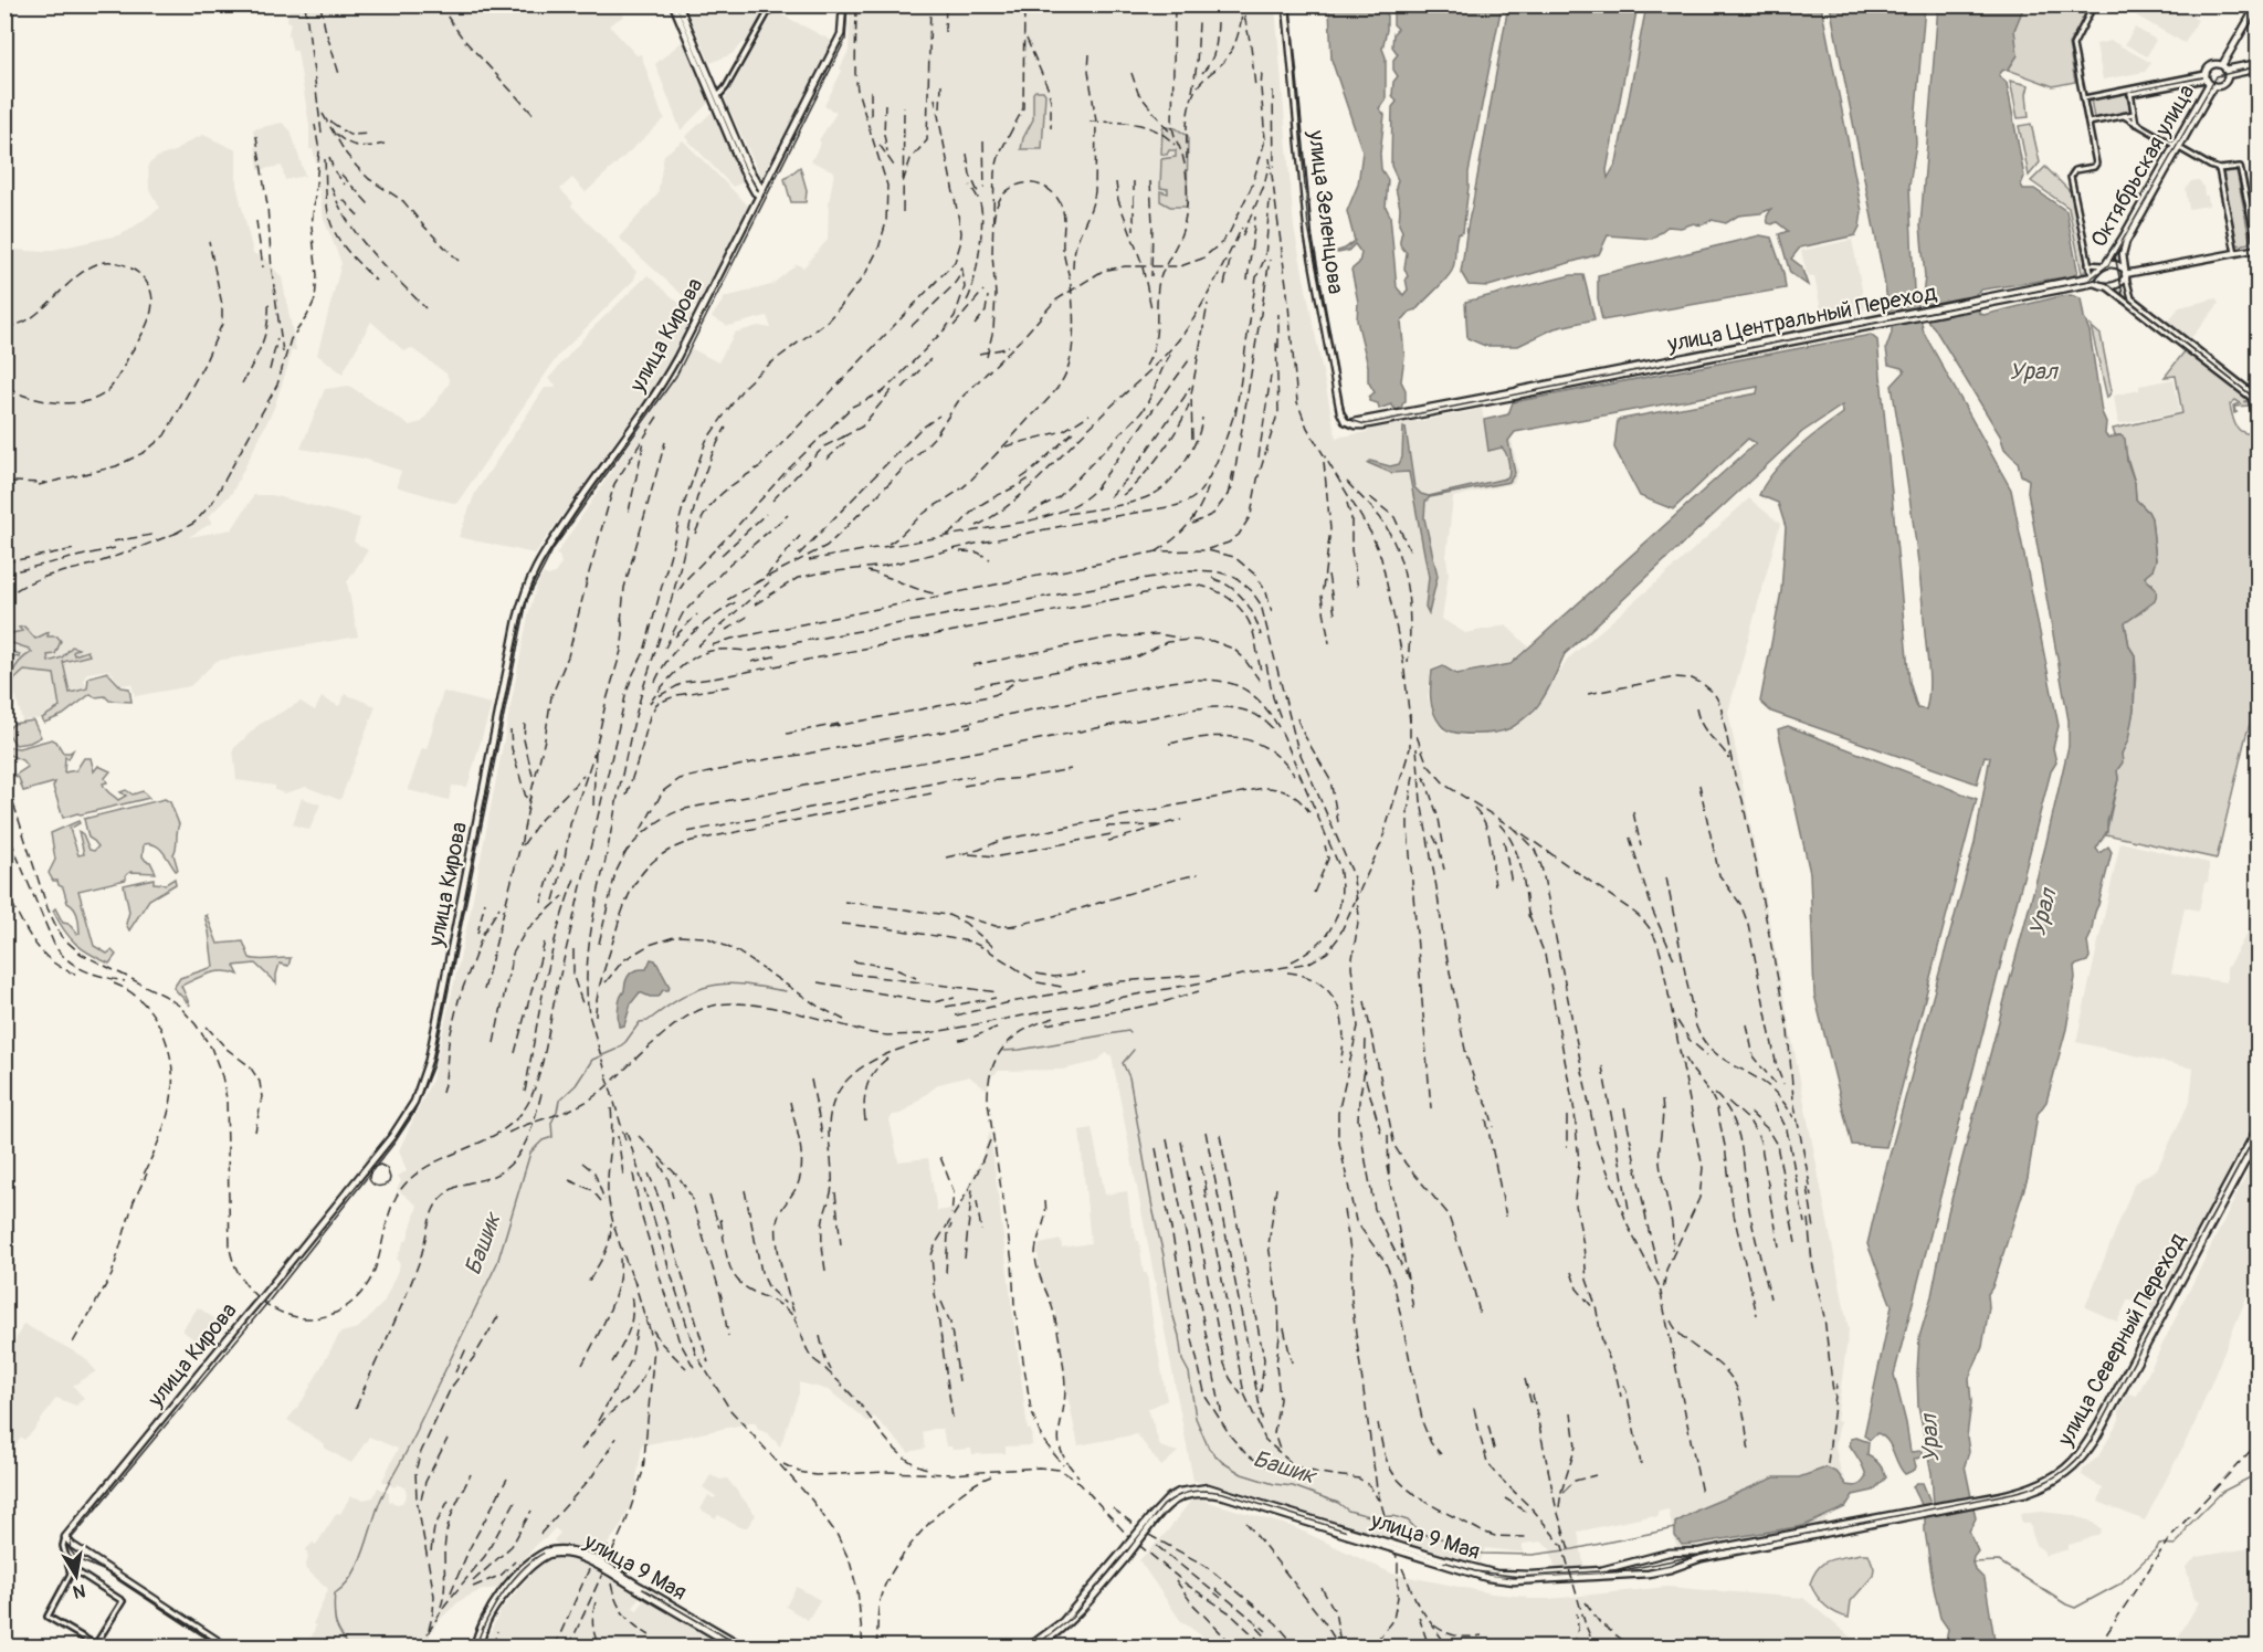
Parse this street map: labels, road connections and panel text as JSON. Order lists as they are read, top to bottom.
{
  "streets": {
    "main road": [
      "Октябрьская улица",
      "улица Зеленцова",
      "улица Центральный Переход",
      "улица Кирова",
      "улица Северный Переход",
      "улица 9 Мая"
    ]
  },
  "crossings": [
    ["Октябрьская улица", "улица Центральный Переход"],
    ["улица Зеленцова", "улица Центральный Переход"],
    ["улица Северный Переход", "улица 9 Мая"]
  ],
  "water": ["Урал", "Башик"],
  "north": "bottom"
}
